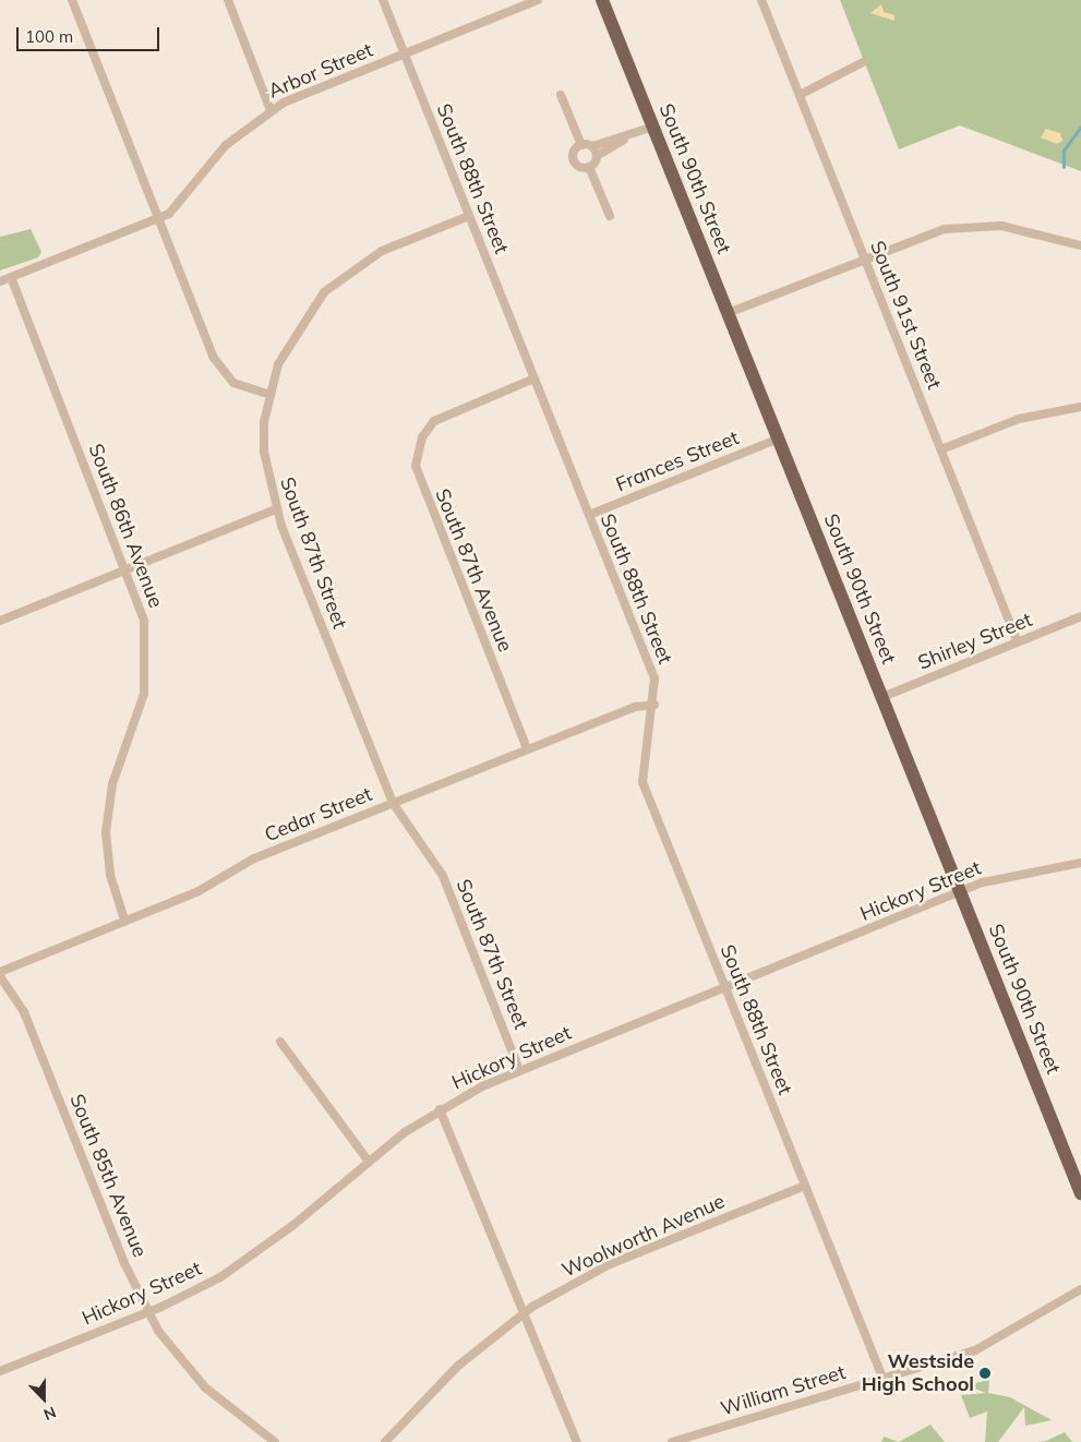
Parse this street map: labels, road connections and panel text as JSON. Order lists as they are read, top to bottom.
{
  "streets": {
    "main road": ["South 90th Street"],
    "street": [
      "Arbor Street",
      "South 88th Street",
      "South 91st Street",
      "Frances Street",
      "South 86th Avenue",
      "South 87th Street",
      "South 87th Avenue",
      "Shirley Street",
      "Cedar Street",
      "Hickory Street",
      "South 85th Avenue",
      "Woolworth Avenue",
      "William Street"
    ]
  },
  "crossings": [
    ["Arbor Street", "South 88th Street"],
    ["Arbor Street", "South 86th Avenue"],
    ["South 88th Street", "Frances Street"],
    ["South 88th Street", "South 87th Street"],
    ["South 88th Street", "South 87th Avenue"],
    ["South 88th Street", "Cedar Street"],
    ["South 88th Street", "Hickory Street"],
    ["South 88th Street", "Woolworth Avenue"],
    ["South 88th Street", "William Street"],
    ["South 90th Street", "Frances Street"],
    ["South 90th Street", "Shirley Street"],
    ["South 90th Street", "Hickory Street"],
    ["South 91st Street", "Shirley Street"],
    ["South 86th Avenue", "Cedar Street"],
    ["South 87th Street", "Cedar Street"],
    ["South 87th Street", "Hickory Street"],
    ["South 87th Avenue", "Cedar Street"],
    ["Hickory Street", "South 85th Avenue"]
  ],
  "places": ["Westside High School"],
  "scale_bar": "100 m",
  "north": "bottom"
}
